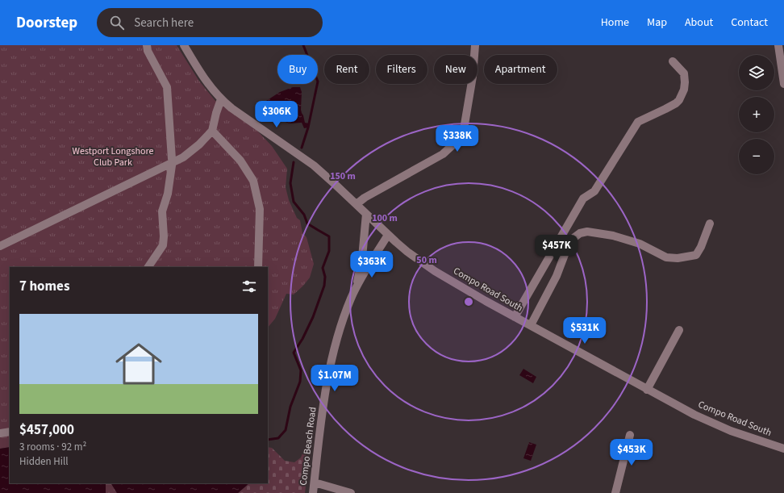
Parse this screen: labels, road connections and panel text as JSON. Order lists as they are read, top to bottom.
{
  "streets": {
    "street": ["Compo Road South", "Compo Beach Road"]
  },
  "crossings": [
    ["Compo Road South", "Compo Beach Road"]
  ],
  "parks": ["Westport Longshore Club Park"],
  "page": {
    "header": "Doorstep",
    "search": "Search here",
    "nav": [
      "Home",
      "Map",
      "About",
      "Contact"
    ],
    "map_buttons": ["+", "−"],
    "chip": [
      "Buy",
      "Rent",
      "Filters",
      "New",
      "Apartment"
    ],
    "price": [
      "$306K",
      "$338K",
      "$457K",
      "$363K",
      "$531K",
      "$1.07M",
      "$453K"
    ],
    "heading": "7 homes",
    "list": [
      {
        "name": "$457,000",
        "note": "3 rooms · 92 m² · Hidden Hill"
      }
    ]
  },
  "rings": ["150 m", "100 m", "50 m"]
}
